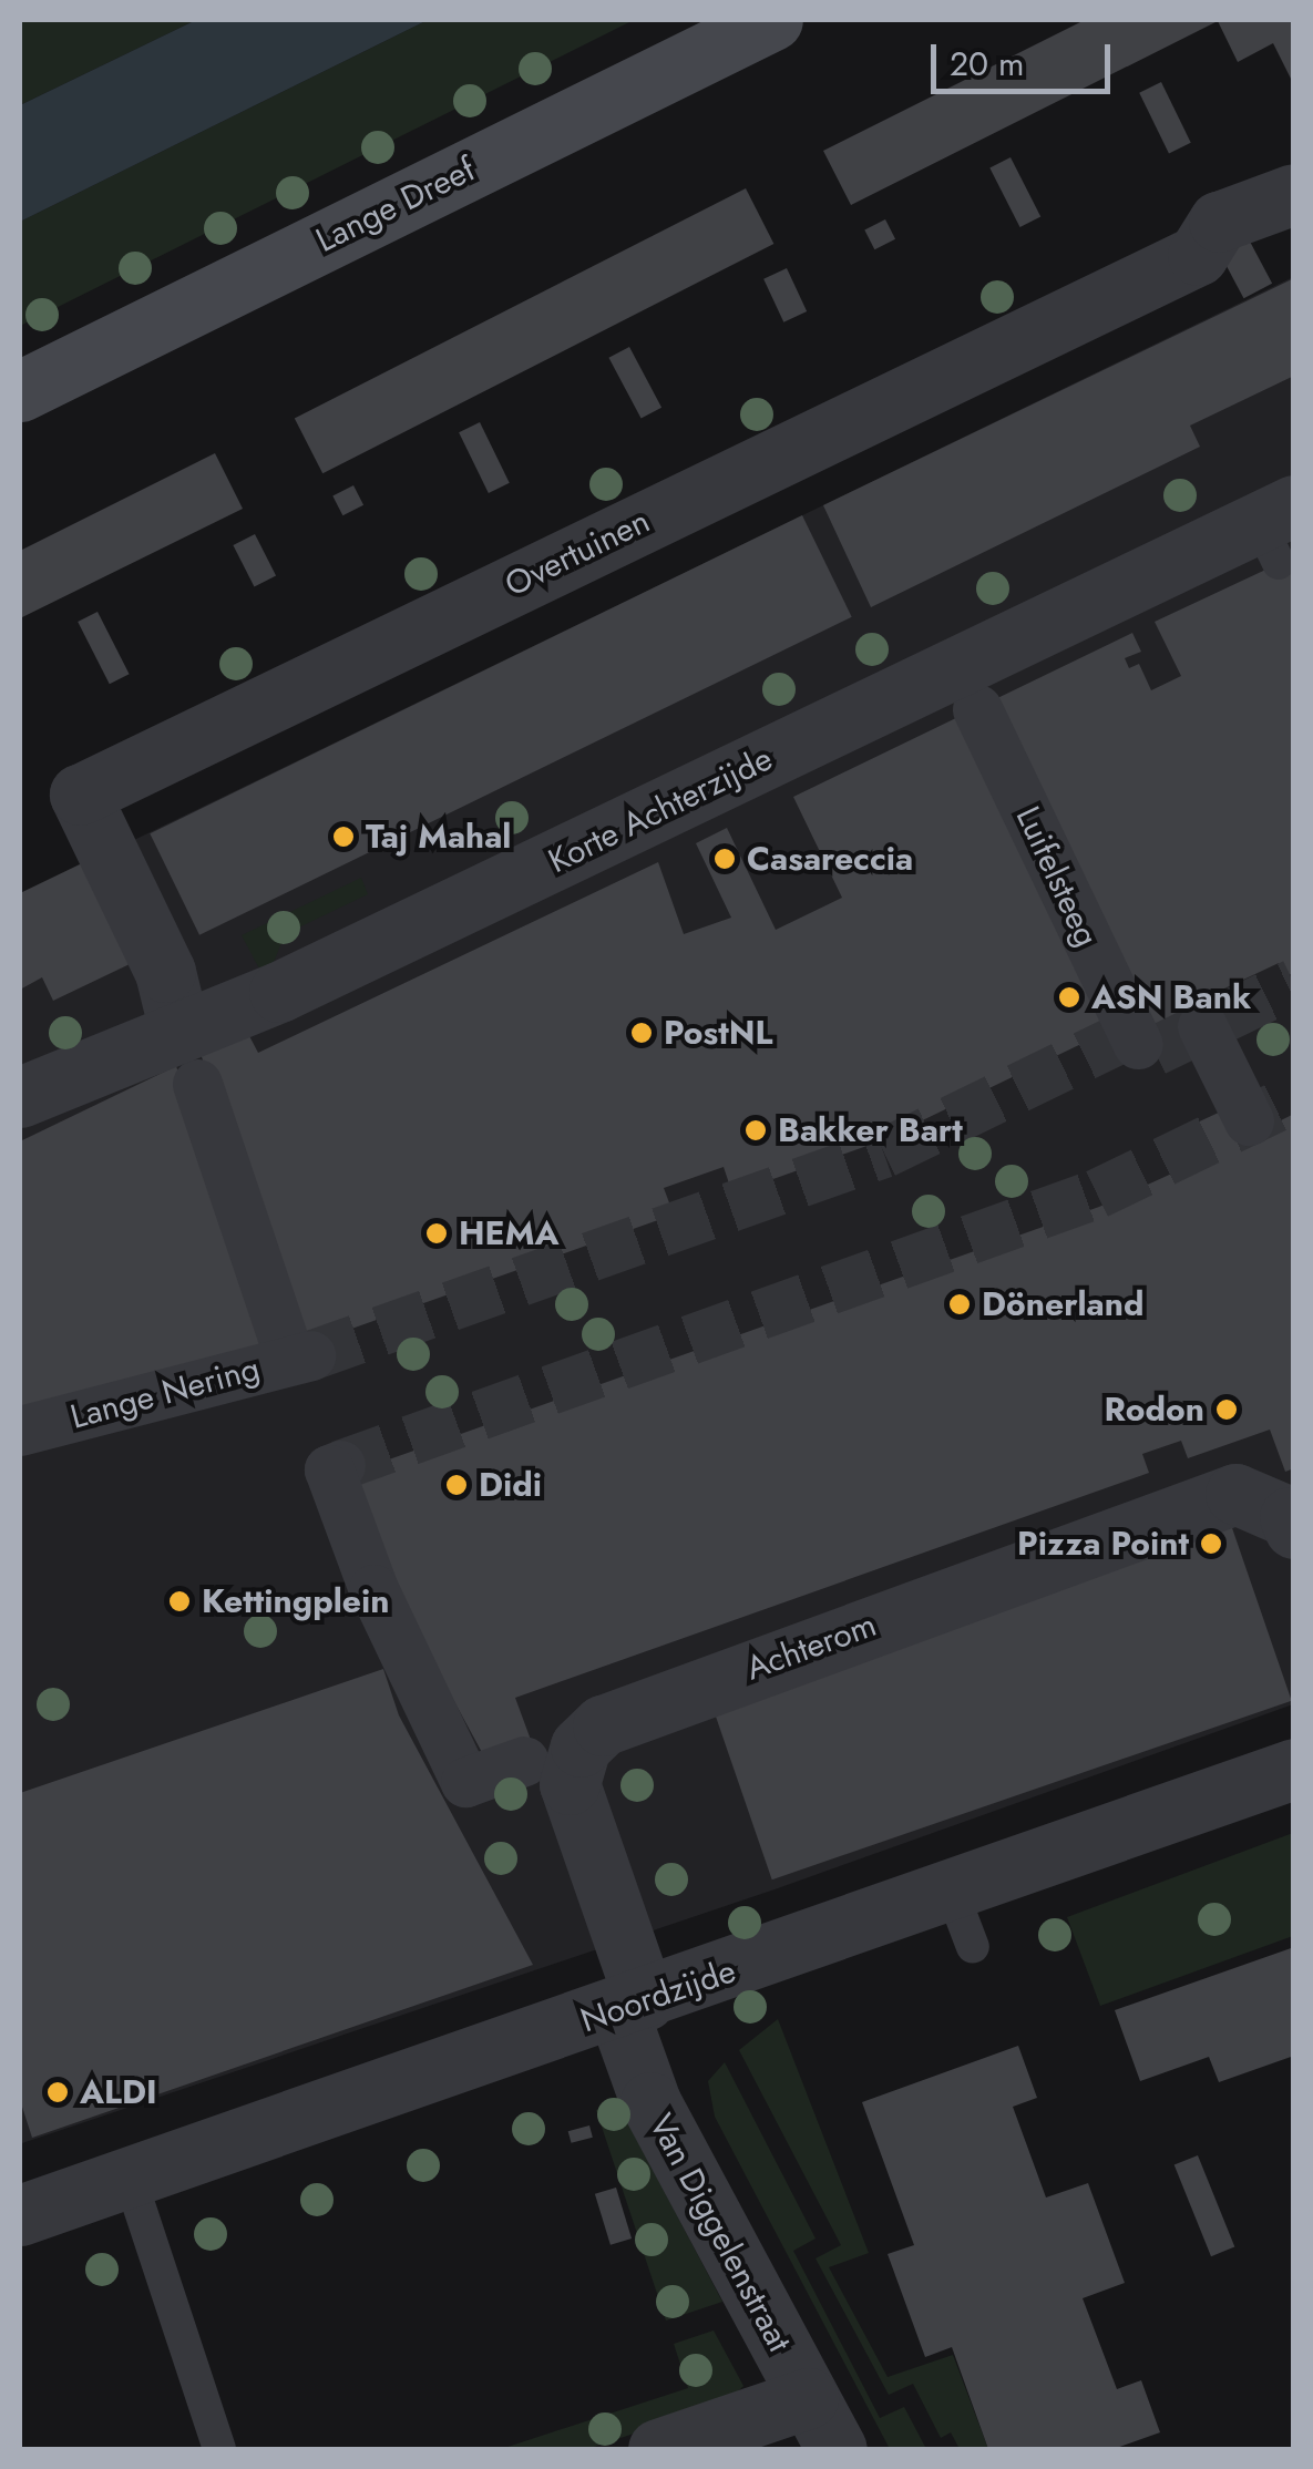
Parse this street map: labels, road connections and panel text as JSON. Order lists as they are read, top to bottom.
{
  "streets": {
    "main road": ["Lange Dreef"],
    "street": [
      "Overtuinen",
      "Korte Achterzijde",
      "Luifelsteeg",
      "Lange Nering",
      "Achterom",
      "Noordzijde",
      "Van Diggelenstraat"
    ]
  },
  "crossings": [
    ["Overtuinen", "Korte Achterzijde"],
    ["Overtuinen", "Lange Nering"],
    ["Korte Achterzijde", "Lange Nering"],
    ["Achterom", "Noordzijde"],
    ["Achterom", "Van Diggelenstraat"],
    ["Noordzijde", "Van Diggelenstraat"]
  ],
  "places": [
    "Taj Mahal",
    "Casareccia",
    "ASN Bank",
    "PostNL",
    "Bakker Bart",
    "HEMA",
    "Dönerland",
    "Rodon",
    "Didi",
    "Pizza Point",
    "Kettingplein",
    "ALDI"
  ],
  "scale_bar": "20 m"
}
